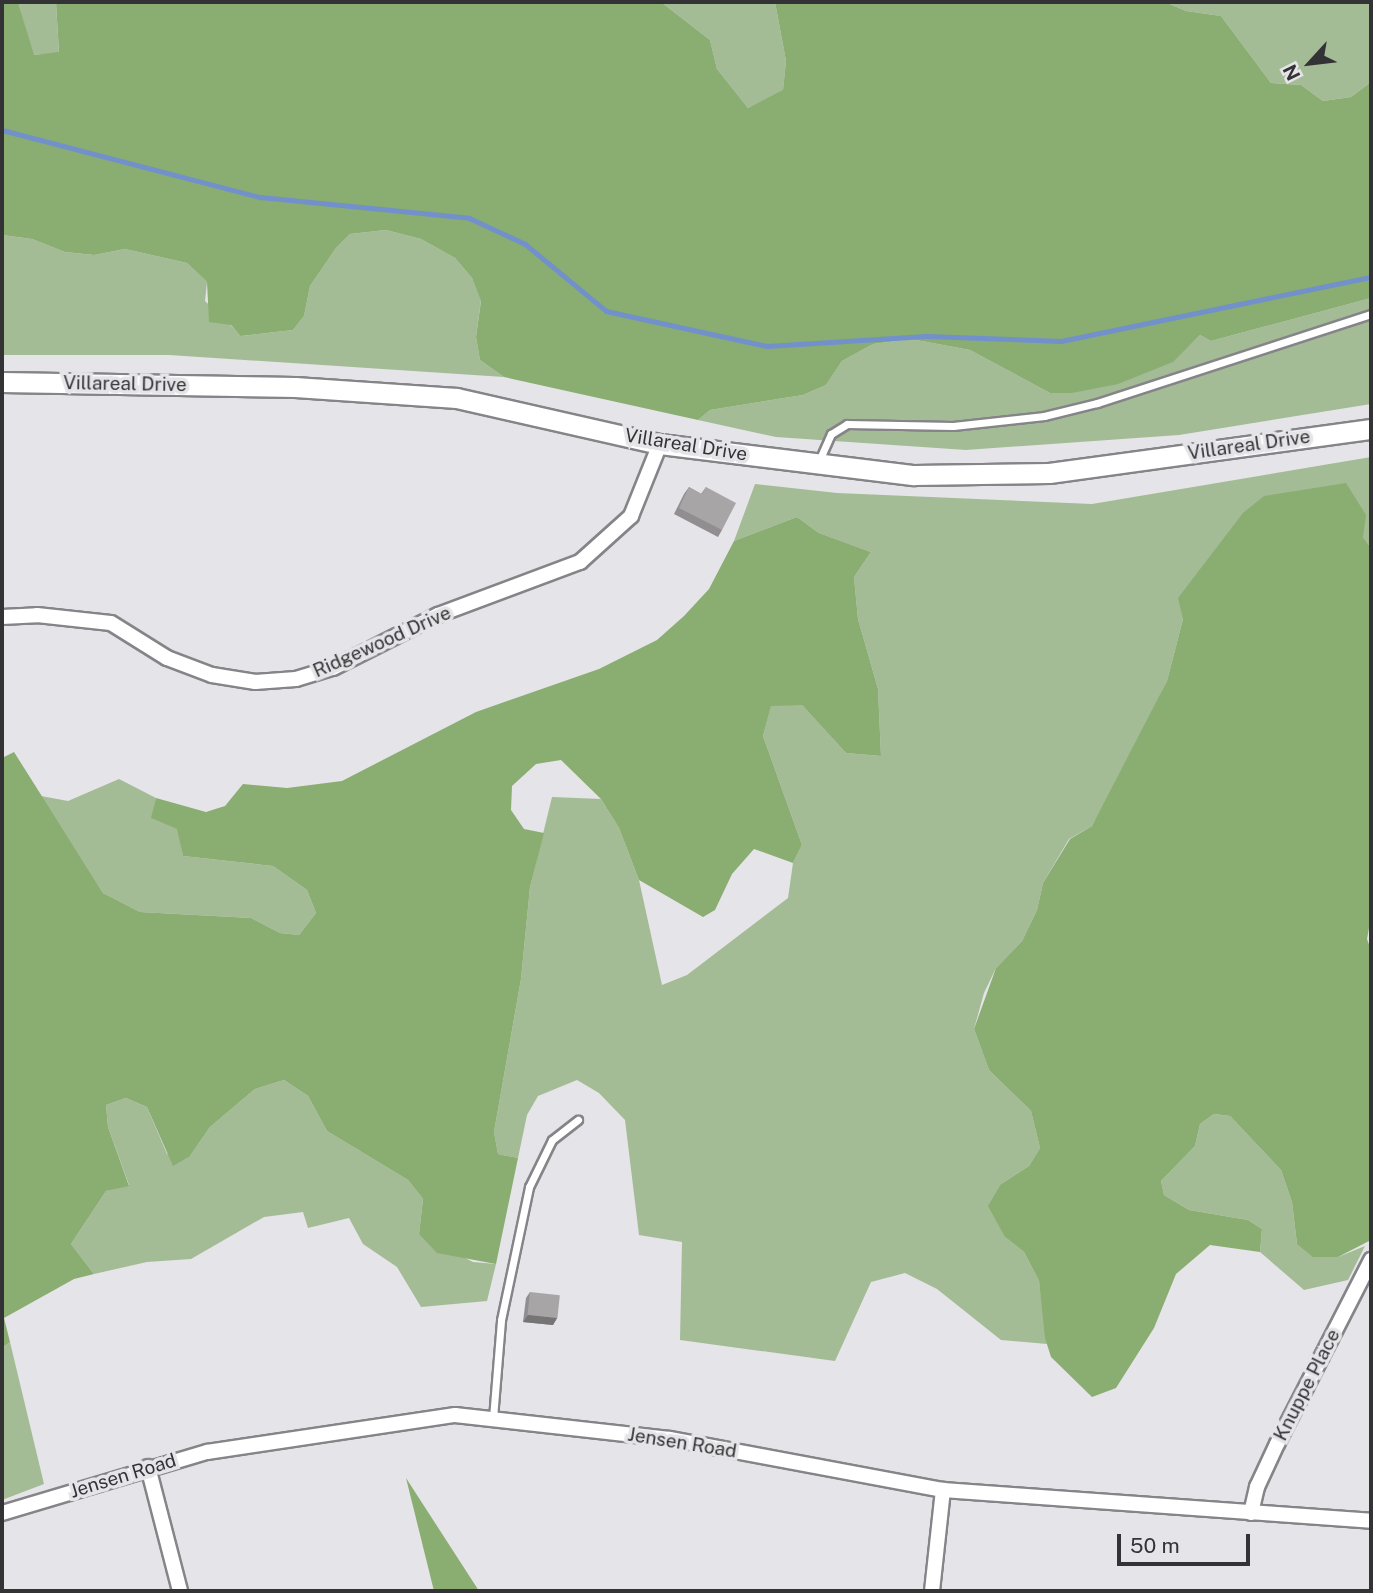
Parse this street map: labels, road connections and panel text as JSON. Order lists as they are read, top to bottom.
{
  "streets": {
    "street": [
      "Villareal Drive",
      "Ridgewood Drive",
      "Knuppe Place",
      "Jensen Road"
    ]
  },
  "crossings": [
    ["Villareal Drive", "Ridgewood Drive"],
    ["Knuppe Place", "Jensen Road"]
  ],
  "scale_bar": "50 m",
  "north": "bottom left"
}
